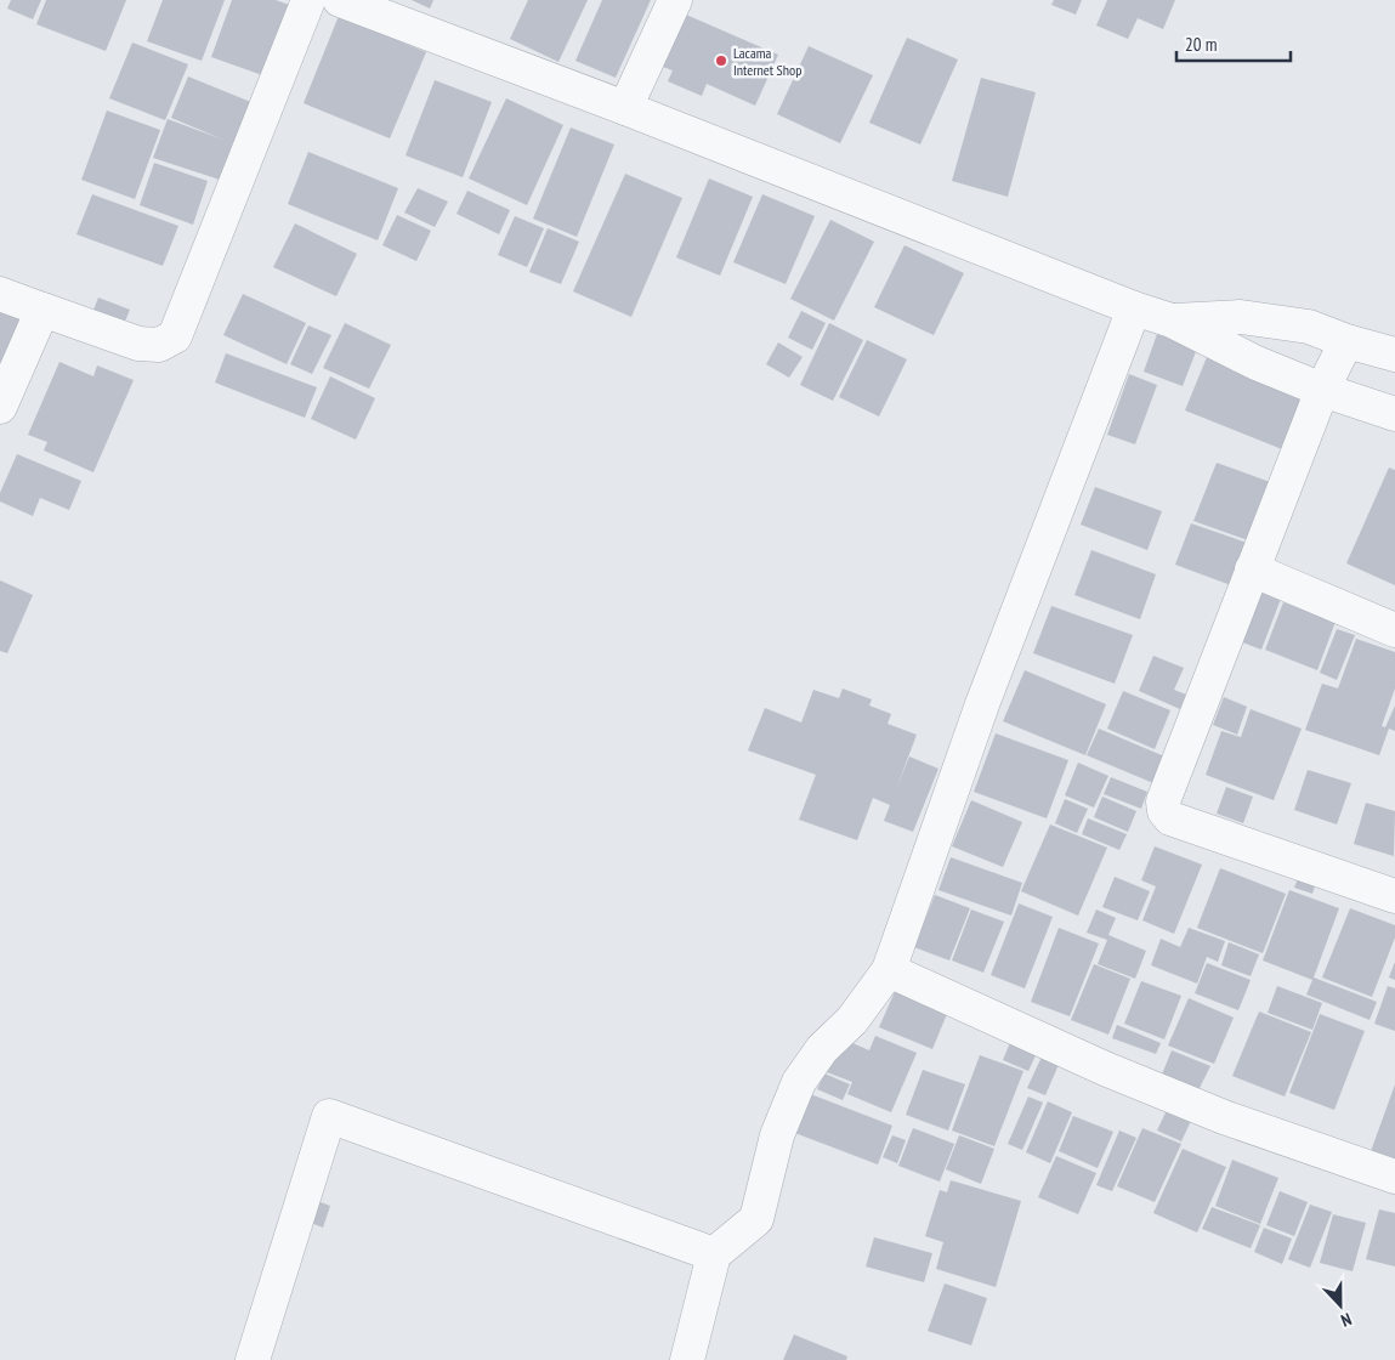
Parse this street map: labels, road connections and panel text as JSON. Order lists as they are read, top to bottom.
{
  "places": ["Lacama Internet Shop"],
  "scale_bar": "20 m",
  "north": "bottom"
}
